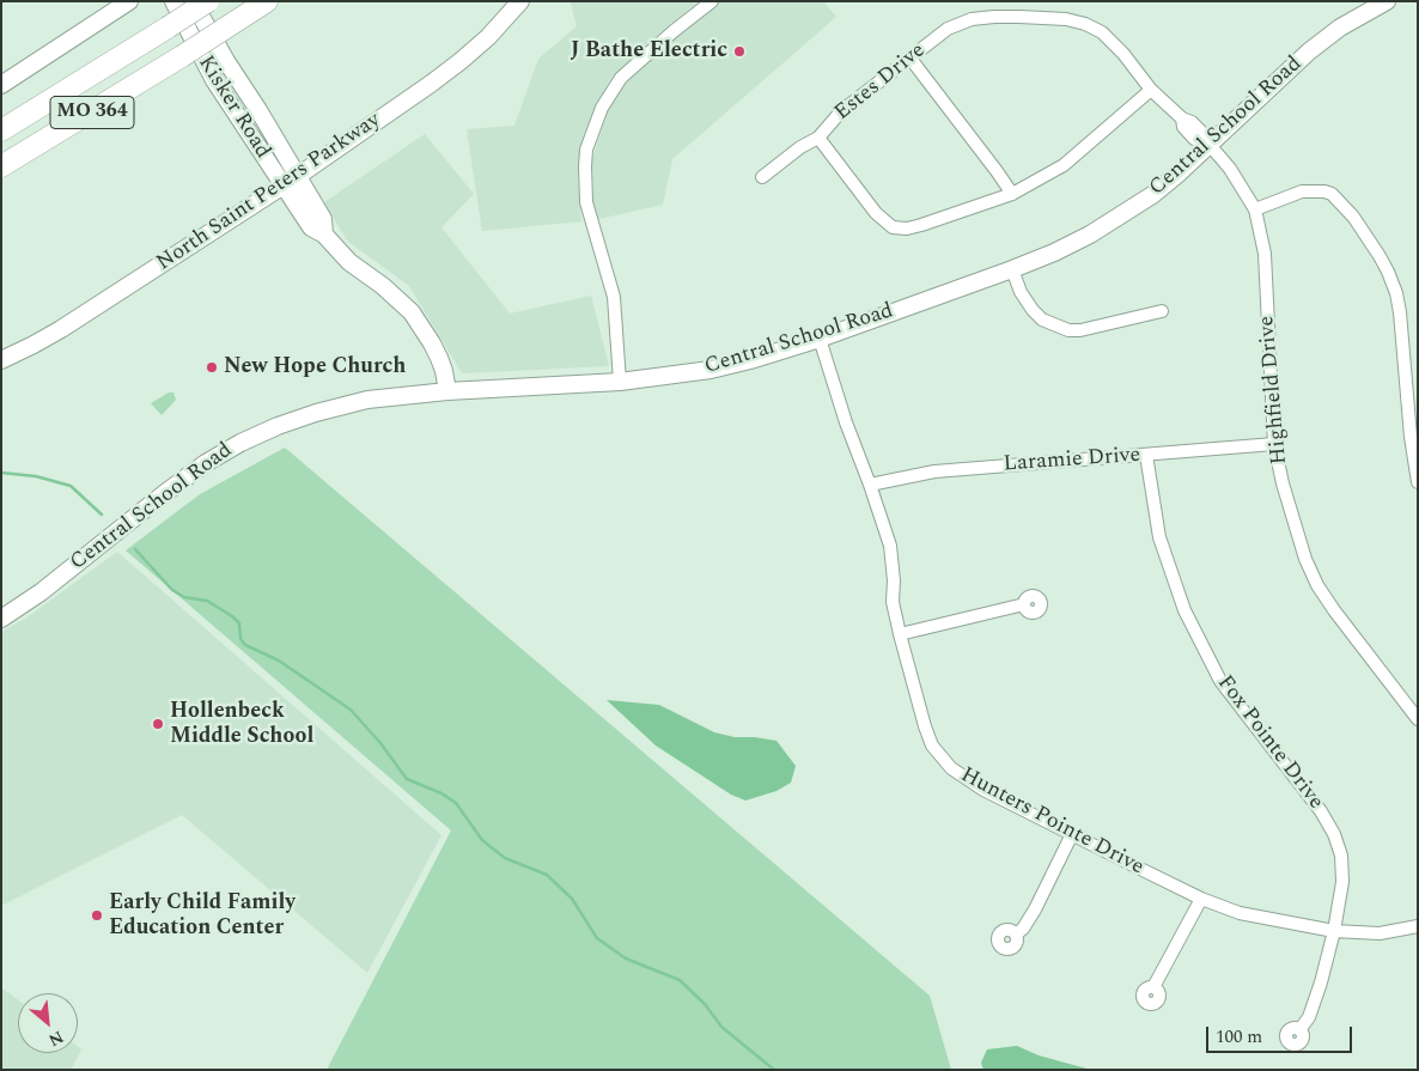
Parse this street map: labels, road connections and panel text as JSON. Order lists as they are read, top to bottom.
{
  "streets": {
    "highway": ["MO 364"],
    "main road": ["Kisker Road", "Central School Road", "North Saint Peters Parkway"],
    "street": [
      "Estes Drive",
      "Highfield Drive",
      "Laramie Drive",
      "Fox Pointe Drive",
      "Hunters Pointe Drive"
    ]
  },
  "crossings": [
    ["Estes Drive", "Central School Road"],
    ["Estes Drive", "Highfield Drive"],
    ["Kisker Road", "Central School Road"],
    ["Kisker Road", "North Saint Peters Parkway"],
    ["Central School Road", "Highfield Drive"],
    ["Central School Road", "Hunters Pointe Drive"],
    ["Highfield Drive", "Laramie Drive"],
    ["Laramie Drive", "Fox Pointe Drive"],
    ["Laramie Drive", "Hunters Pointe Drive"],
    ["Fox Pointe Drive", "Hunters Pointe Drive"]
  ],
  "places": [
    "J Bathe Electric",
    "New Hope Church",
    "Hollenbeck Middle School",
    "Early Child Family Education Center"
  ],
  "scale_bar": "100 m",
  "north": "bottom right"
}
